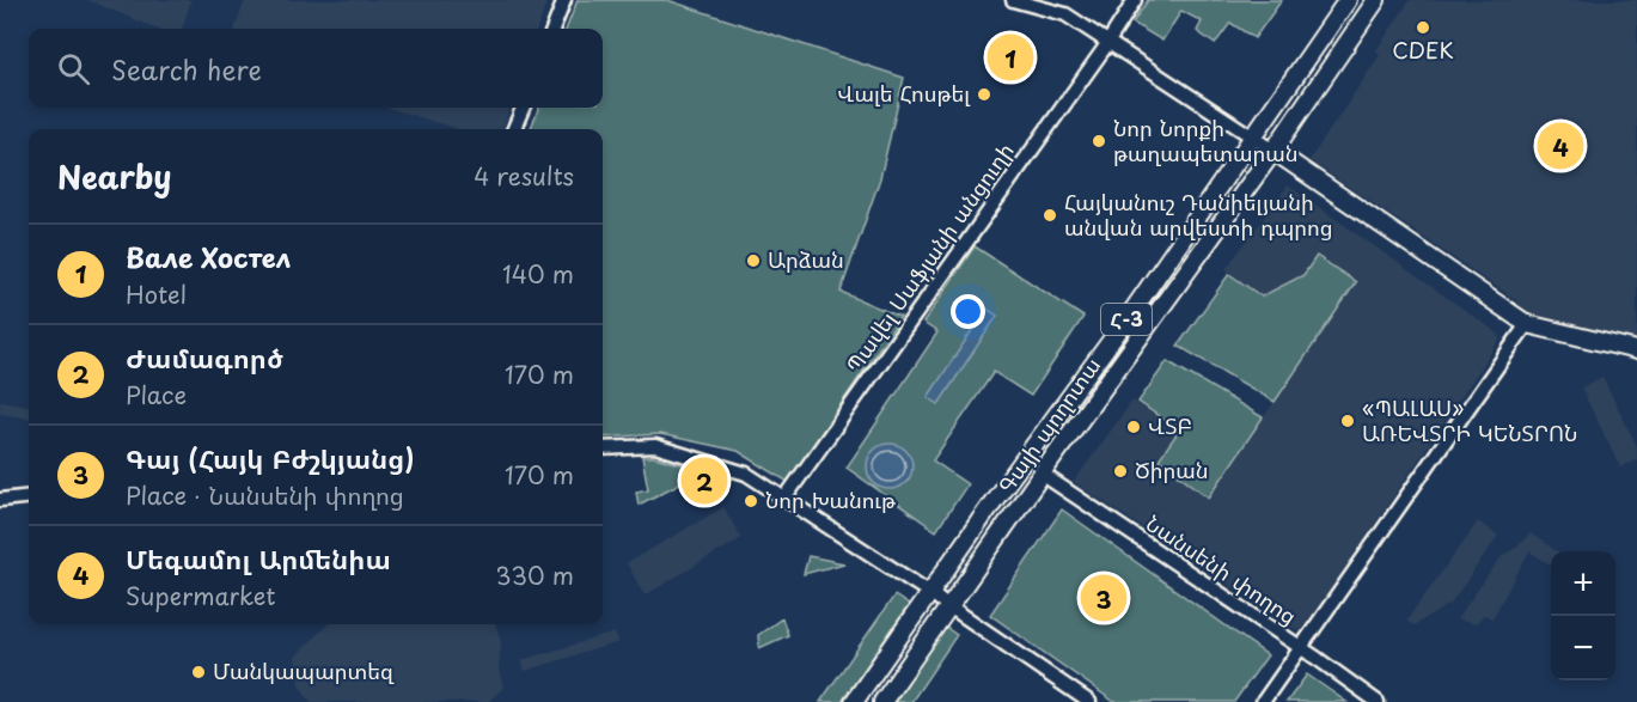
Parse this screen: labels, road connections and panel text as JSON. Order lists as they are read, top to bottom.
{
  "streets": {
    "main road": ["Հ-3", "Գայի պողոտա"],
    "street": ["Պավել Սաֆյանի անցուղի", "Նանսենի փողոց"]
  },
  "crossings": [
    ["Գայի պողոտա", "Նանսենի փողոց"]
  ],
  "places": [
    "CDEK",
    "Վալե Հոսթել",
    "Նոր Նորքի թաղապետարան",
    "Հայկանուշ Դանիելյանի անվան արվեստի դպրոց",
    "Արձան",
    "«ՊԱԼԱՍ» ԱՌԵՎՏՐԻ ԿԵՆՏՐՈՆ",
    "ՎՏԲ",
    "Ծիրան",
    "Նոր Խանութ",
    "Մանկապարտեզ"
  ],
  "page": {
    "search": "Search here",
    "pins": [
      "1",
      "4",
      "2",
      "3"
    ],
    "heading": ["Nearby", "4 results"],
    "list": [
      {
        "mark": "1",
        "name": "Вале Хостел",
        "note": "Hotel",
        "value": "140 m"
      },
      {
        "mark": "2",
        "name": "Ժամագործ",
        "note": "Place",
        "value": "170 m"
      },
      {
        "mark": "3",
        "name": "Գայ (Հայկ Բժշկյանց)",
        "note": "Place · Նանսենի փողոց",
        "value": "170 m"
      },
      {
        "mark": "4",
        "name": "Մեգամոլ Արմենիա",
        "note": "Supermarket",
        "value": "330 m"
      }
    ],
    "map_buttons": ["+", "−"]
  }
}
